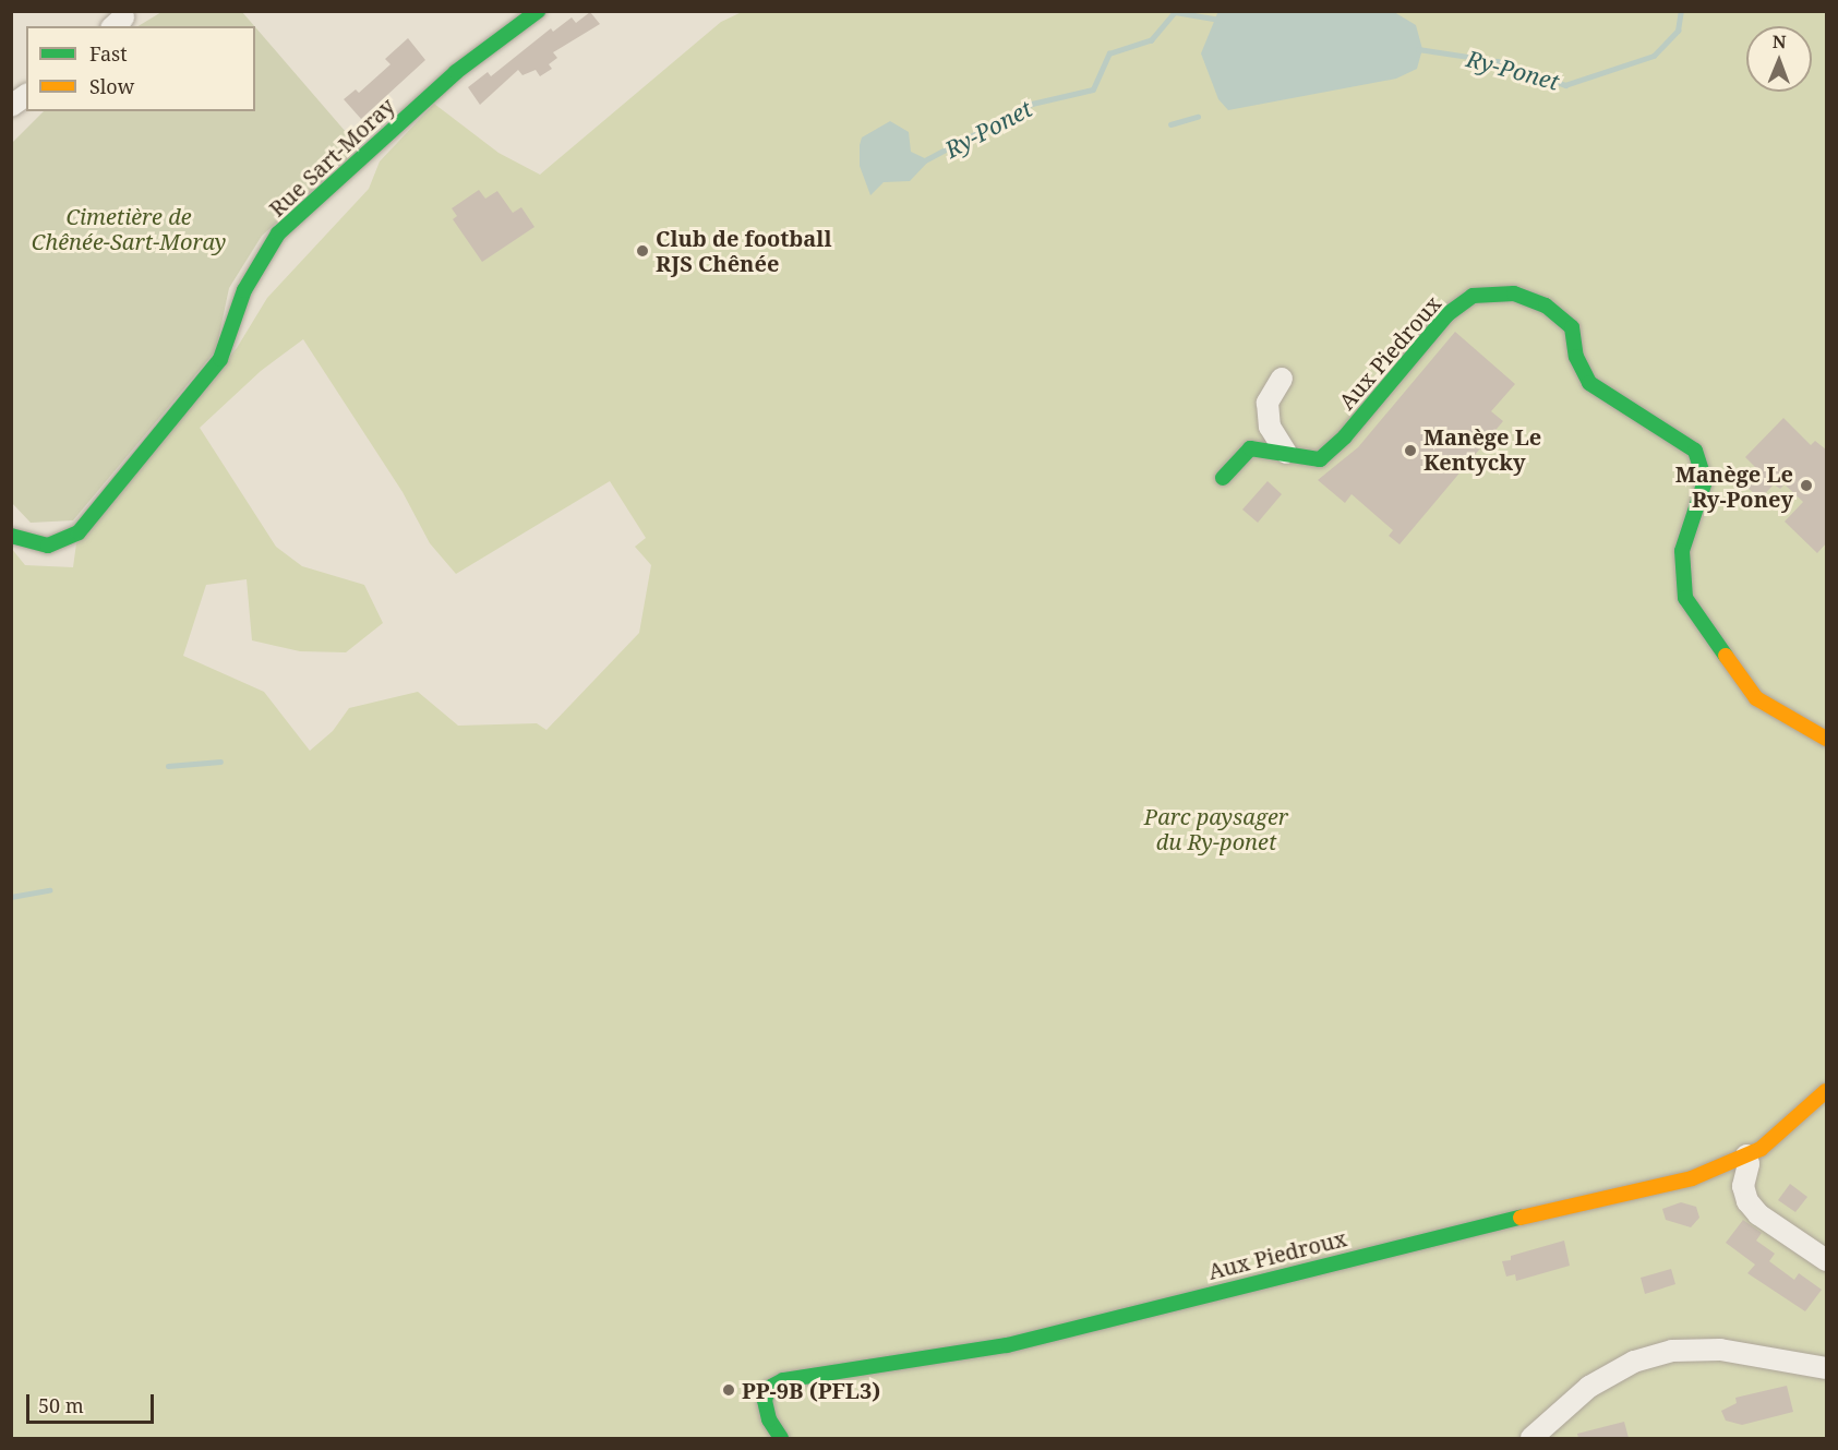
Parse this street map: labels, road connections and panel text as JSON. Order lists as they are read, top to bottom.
{
  "streets": {
    "street": ["Rue Sart-Moray", "Aux Piedroux"]
  },
  "water": ["Ry-Ponet"],
  "parks": ["Cimetière de Chênée-Sart-Moray", "Parc paysager du Ry-ponet"],
  "places": [
    "Club de football RJS Chênée",
    "Manège Le Kentycky",
    "Manège Le Ry-Poney",
    "PP-9B (PFL3)"
  ],
  "legend": ["Fast", "Slow"],
  "scale_bar": "50 m",
  "north": "top"
}
